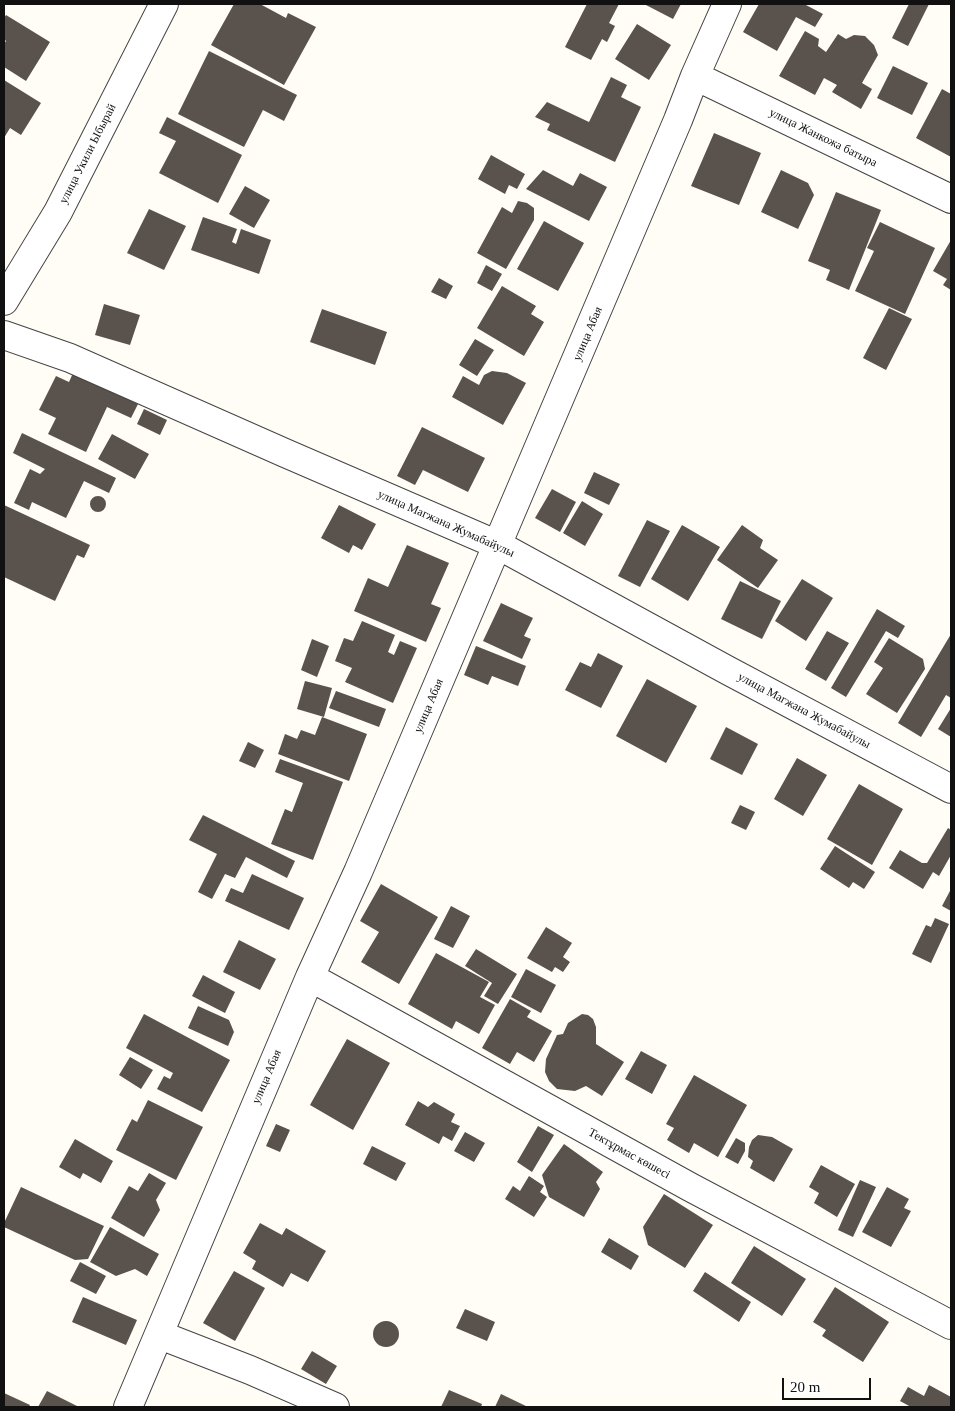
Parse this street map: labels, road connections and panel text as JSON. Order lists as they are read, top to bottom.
{
  "streets": {
    "street": [
      "улица Жанкожа батыра",
      "улица Укили Ыбырай",
      "улица Абая",
      "улица Магжана Жумабайулы",
      "Тектұрмас көшесі"
    ]
  },
  "crossings": [
    ["улица Жанкожа батыра", "улица Абая"],
    ["улица Абая", "улица Магжана Жумабайулы"],
    ["улица Абая", "Тектұрмас көшесі"]
  ],
  "scale_bar": "20 m"
}
